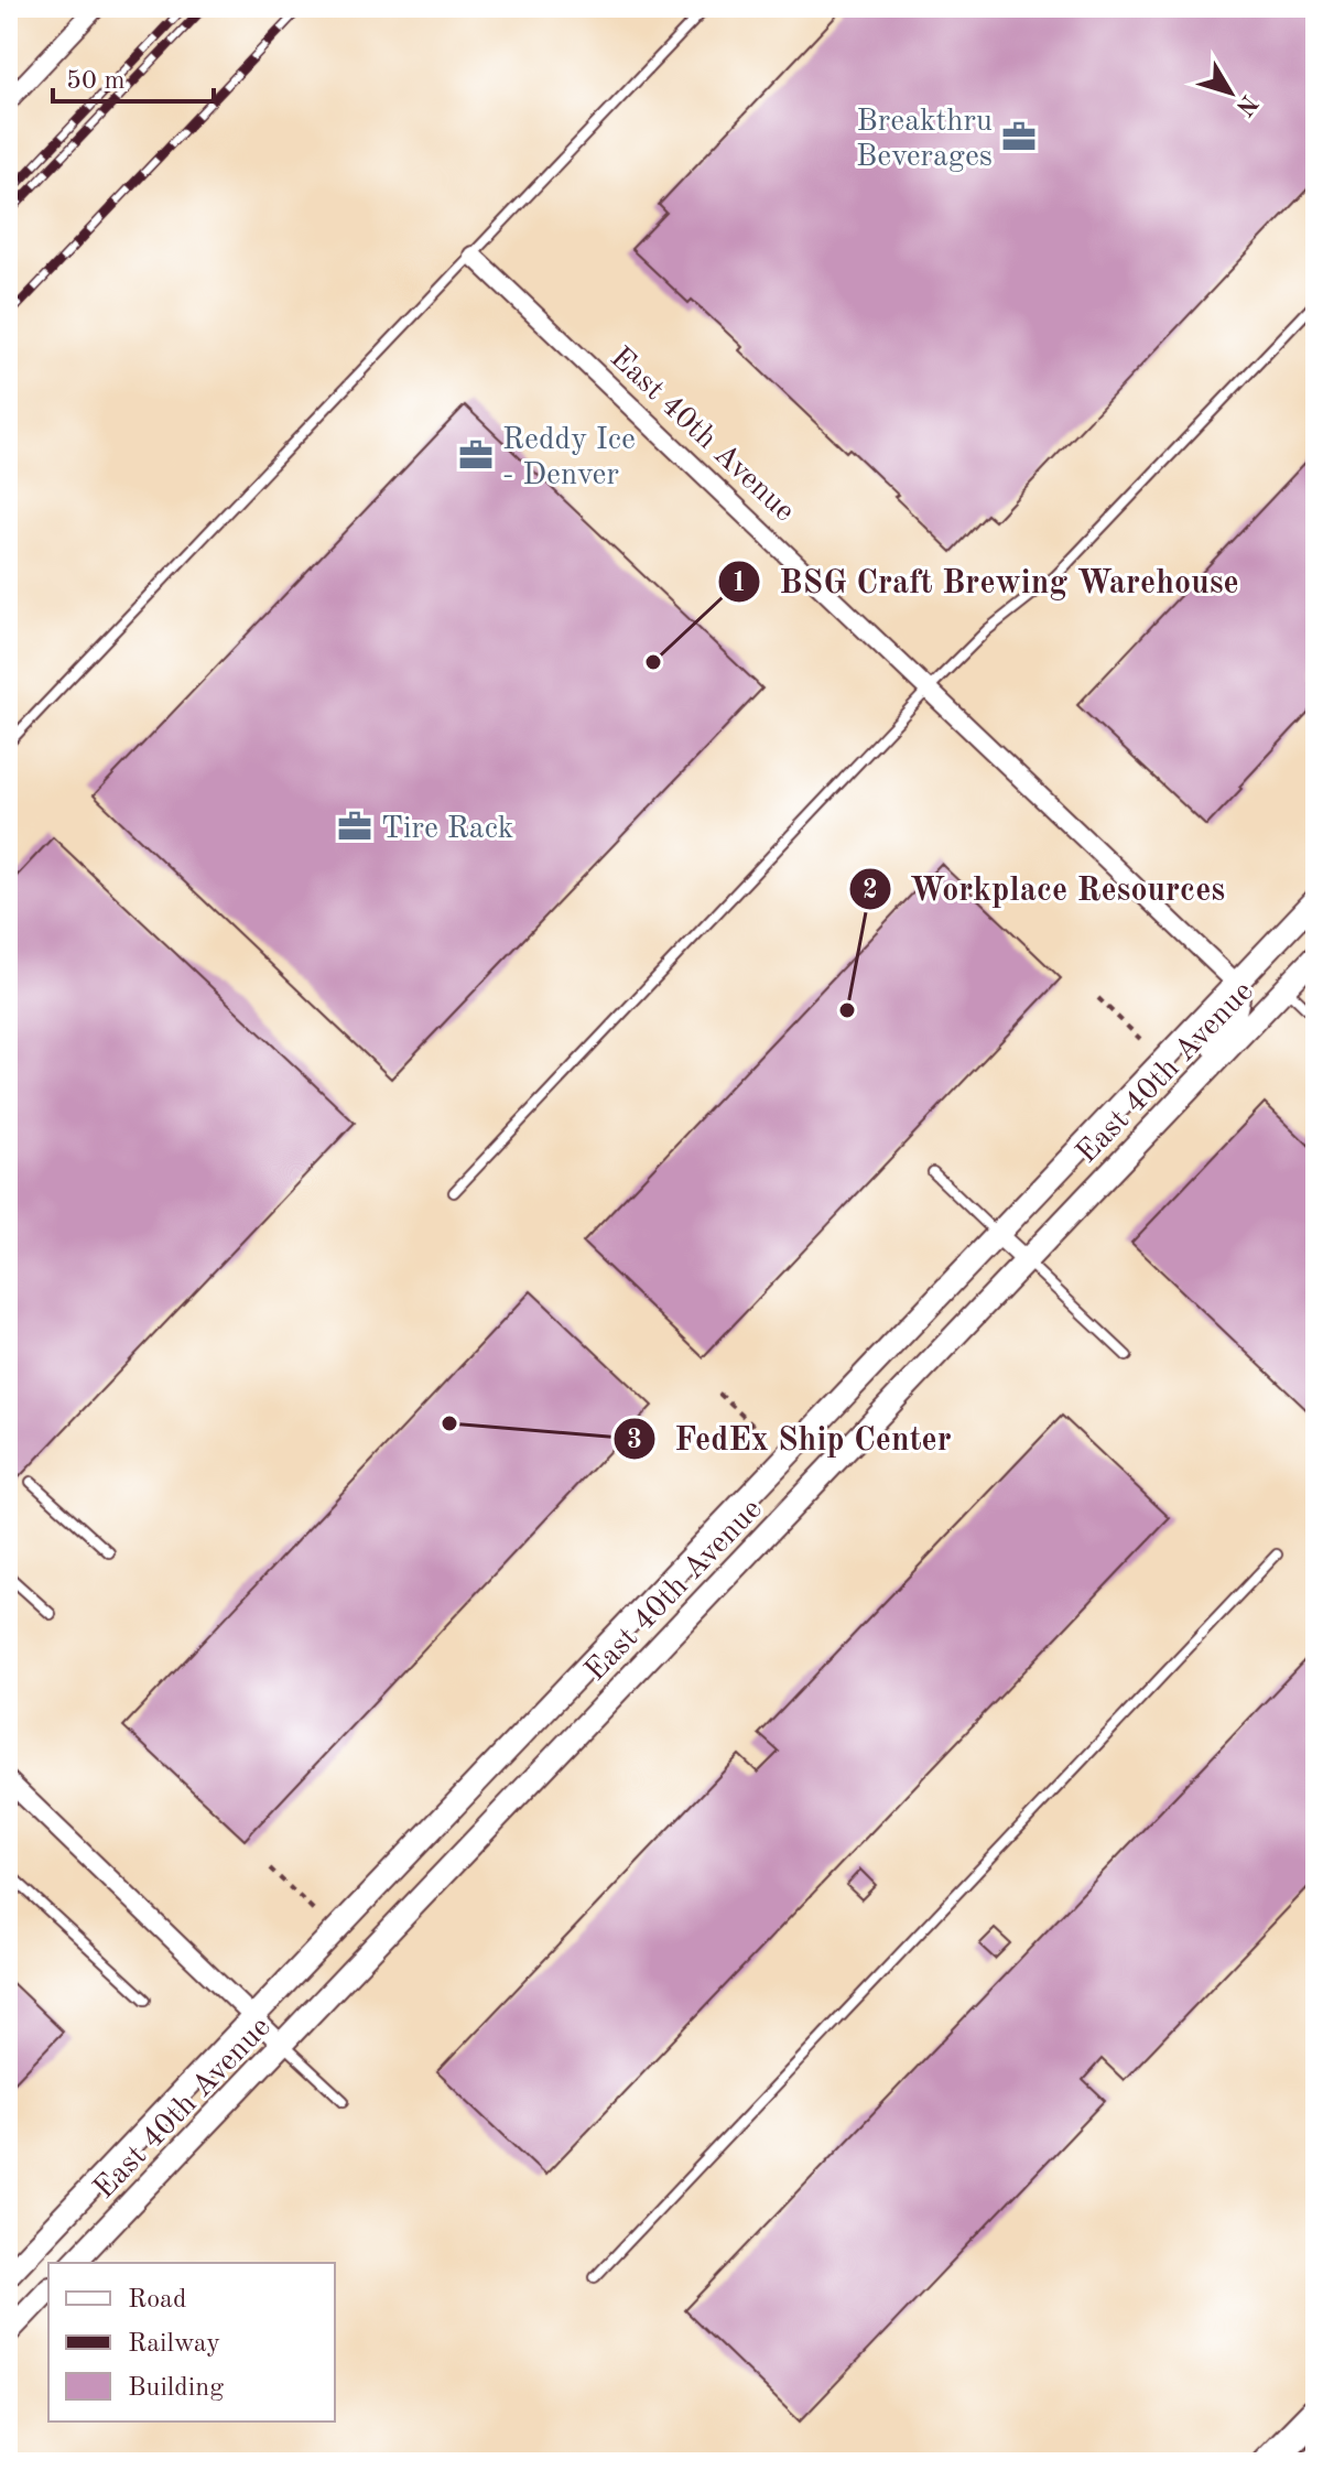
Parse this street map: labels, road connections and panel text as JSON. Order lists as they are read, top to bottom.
{
  "streets": {
    "street": ["East 40th Avenue"]
  },
  "places": {
    "office": ["Breakthru Beverages", "Reddy Ice - Denver", "Tire Rack"],
    "other": ["BSG Craft Brewing Warehouse", "Workplace Resources", "FedEx Ship Center"]
  },
  "legend": ["Road", "Railway", "Building"],
  "scale_bar": "50 m",
  "north": "bottom right"
}
